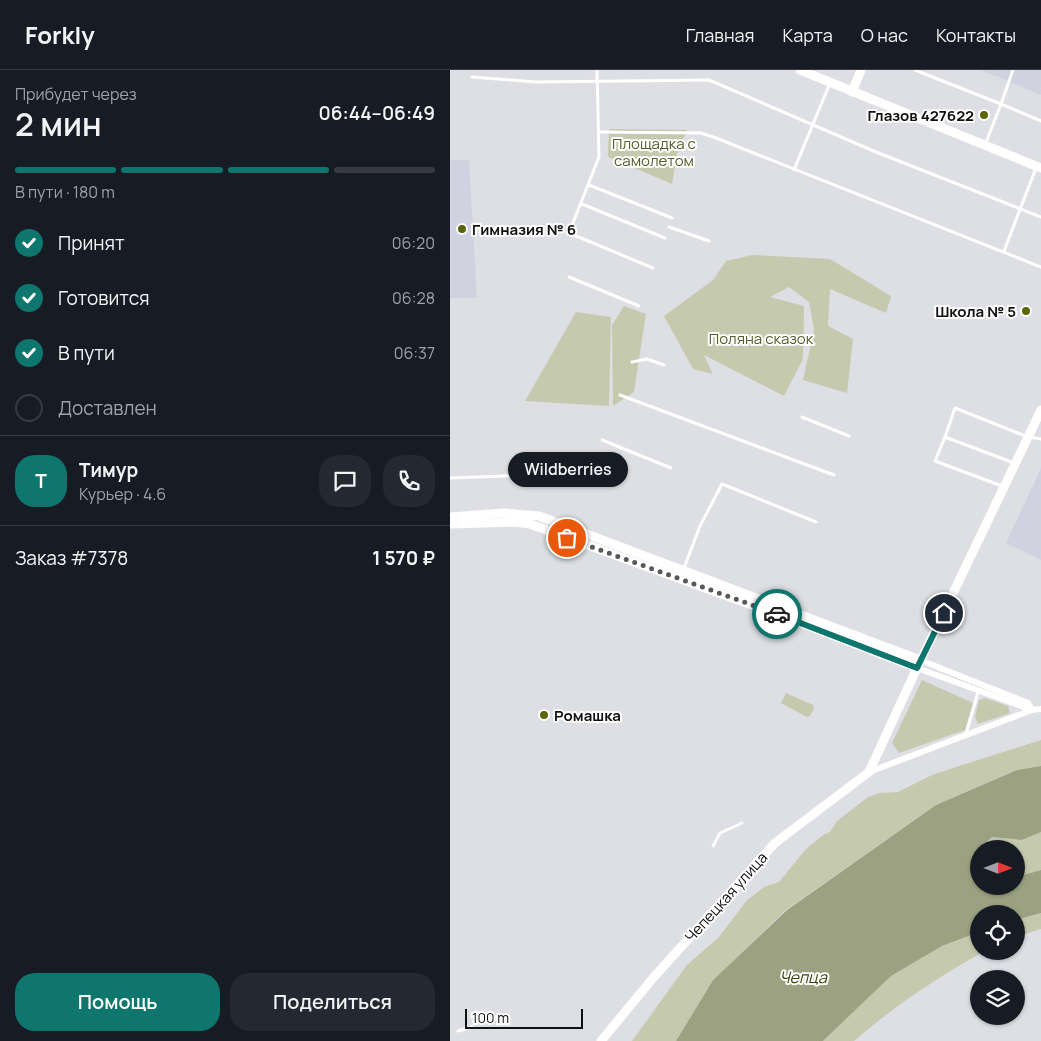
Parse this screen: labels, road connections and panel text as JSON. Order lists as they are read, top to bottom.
{
  "streets": {
    "street": ["Чепецкая улица"]
  },
  "water": ["Чепца"],
  "parks": ["Площадка с самолетом", "Поляна сказок"],
  "places": [
    "Глазов 427622",
    "Гимназия № 6",
    "Школа № 5",
    "Wildberries",
    "Ромашка"
  ],
  "scale_bar": "100 m",
  "north": "right",
  "page": {
    "header": "Forkly",
    "nav": [
      "Главная",
      "Карта",
      "О нас",
      "Контакты"
    ],
    "heading": ["2 мин", "Прибудет через", "06:44–06:49"],
    "panel": [
      "Тимур",
      "Курьер · 4.6",
      "Заказ #7378",
      "1 570 ₽"
    ],
    "bar": "В пути · 180 m",
    "list": [
      ["Принят", "06:20"],
      ["Готовится", "06:28"],
      ["В пути", "06:37"],
      "Доставлен"
    ],
    "bubble": "Wildberries",
    "round": "Т",
    "buttons": ["Помощь", "Поделиться"],
    "scale": "100 m"
  }
}
